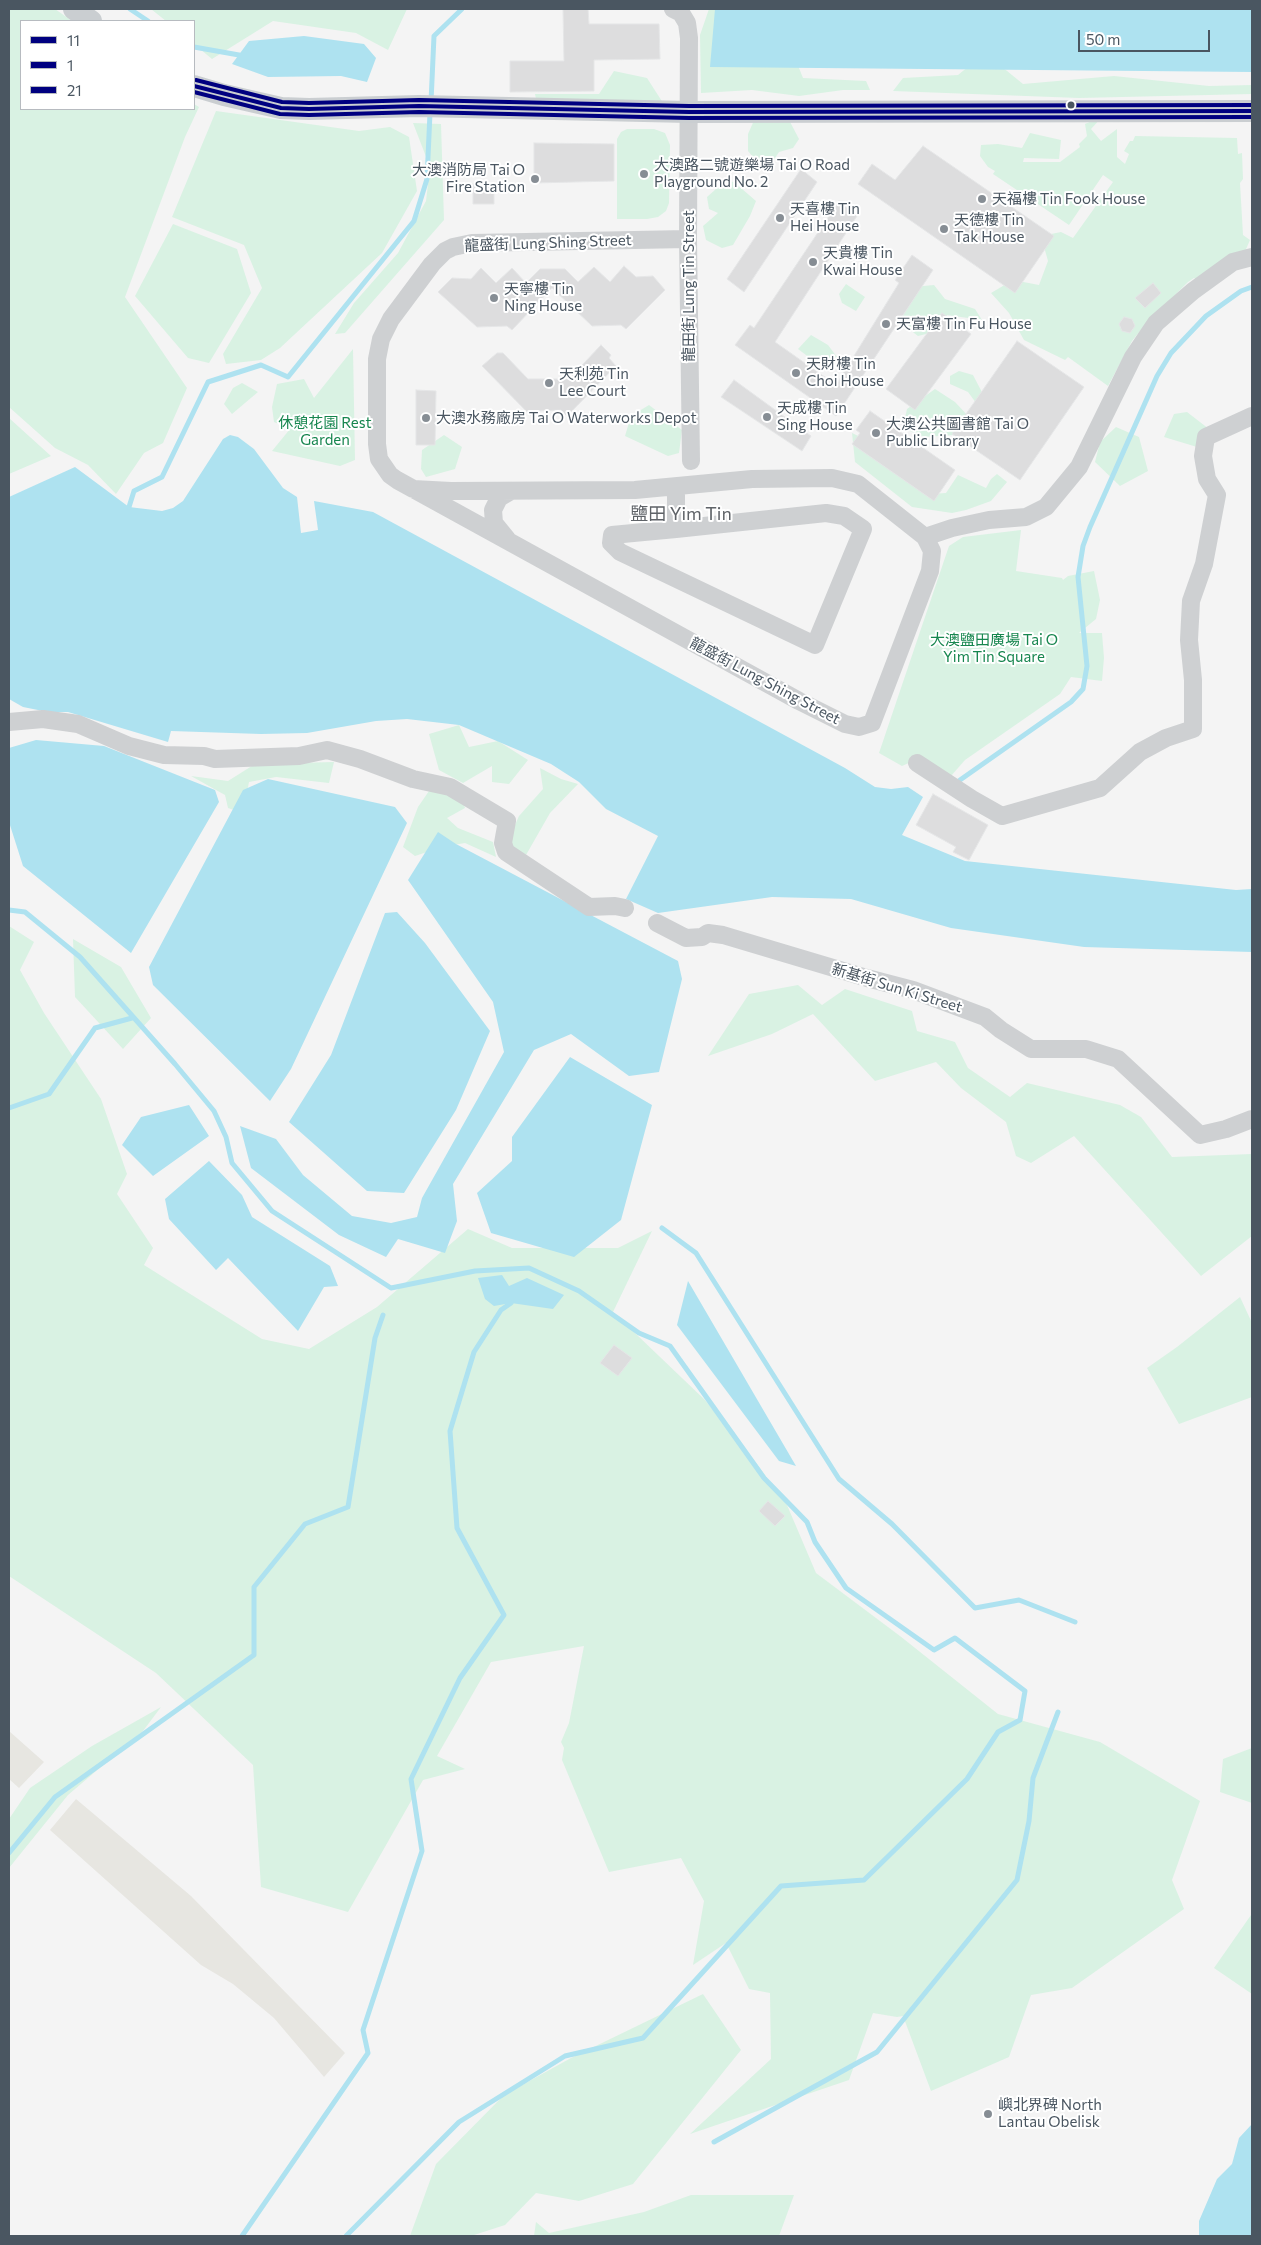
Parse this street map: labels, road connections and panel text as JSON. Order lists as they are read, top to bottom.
{
  "streets": {
    "street": ["龍盛街 Lung Shing Street", "龍田街 Lung Tin Street", "新基街 Sun Ki Street"]
  },
  "crossings": [
    ["龍盛街 Lung Shing Street", "龍田街 Lung Tin Street"]
  ],
  "districts": ["鹽田 Yim Tin"],
  "parks": ["休憩花園 Rest Garden", "大澳鹽田廣場 Tai O Yim Tin Square"],
  "places": [
    "大澳路二號遊樂場 Tai O Road Playground No. 2",
    "大澳消防局 Tai O Fire Station",
    "天福樓 Tin Fook House",
    "天喜樓 Tin Hei House",
    "天德樓 Tin Tak House",
    "天貴樓 Tin Kwai House",
    "天寧樓 Tin Ning House",
    "天富樓 Tin Fu House",
    "天財樓 Tin Choi House",
    "天利苑 Tin Lee Court",
    "天成樓 Tin Sing House",
    "大澳水務廠房 Tai O Waterworks Depot",
    "大澳公共圖書館 Tai O Public Library",
    "嶼北界碑 North Lantau Obelisk"
  ],
  "lines": ["transit line 21", "transit line 11", "transit line 1"],
  "legend": ["11", "1", "21"],
  "scale_bar": "50 m"
}
